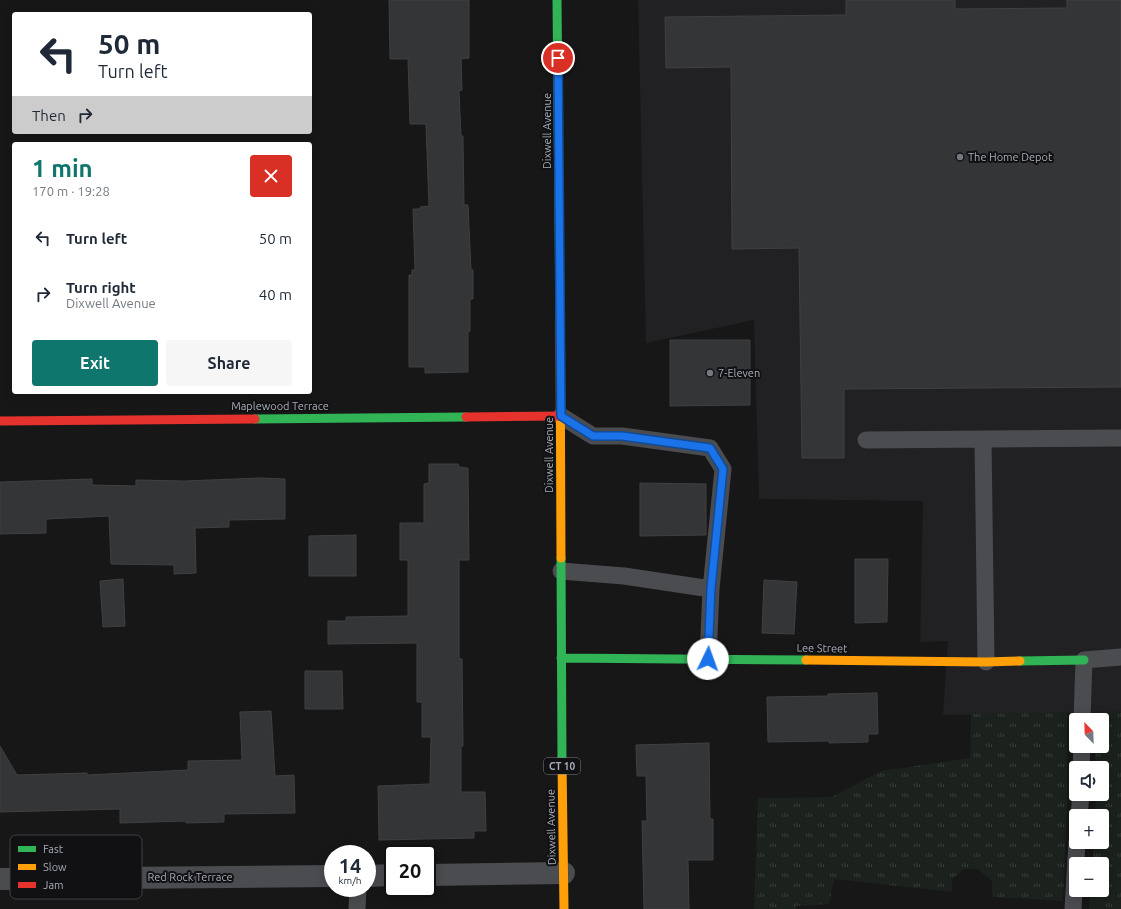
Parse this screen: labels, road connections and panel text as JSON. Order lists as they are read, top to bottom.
{
  "streets": {
    "street": [
      "Dixwell Avenue",
      "Maplewood Terrace",
      "Lee Street",
      "CT 10",
      "Red Rock Terrace"
    ]
  },
  "crossings": [
    ["Dixwell Avenue", "Maplewood Terrace"],
    ["Dixwell Avenue", "Lee Street"]
  ],
  "places": ["The Home Depot", "7-Eleven"],
  "legend": ["Fast", "Slow", "Jam"],
  "north": "top left",
  "page": {
    "turn": ["50 m", "Turn left"],
    "then": "Then",
    "heading": ["1 min", "170 m · 19:28"],
    "list": [
      {
        "name": "Turn left",
        "value": "50 m"
      },
      {
        "name": "Turn right",
        "note": "Dixwell Avenue",
        "value": "40 m"
      }
    ],
    "buttons": ["Exit", "Share"],
    "map_buttons": ["+", "−"],
    "speed": "14 km/h",
    "limit": "20"
  }
}
